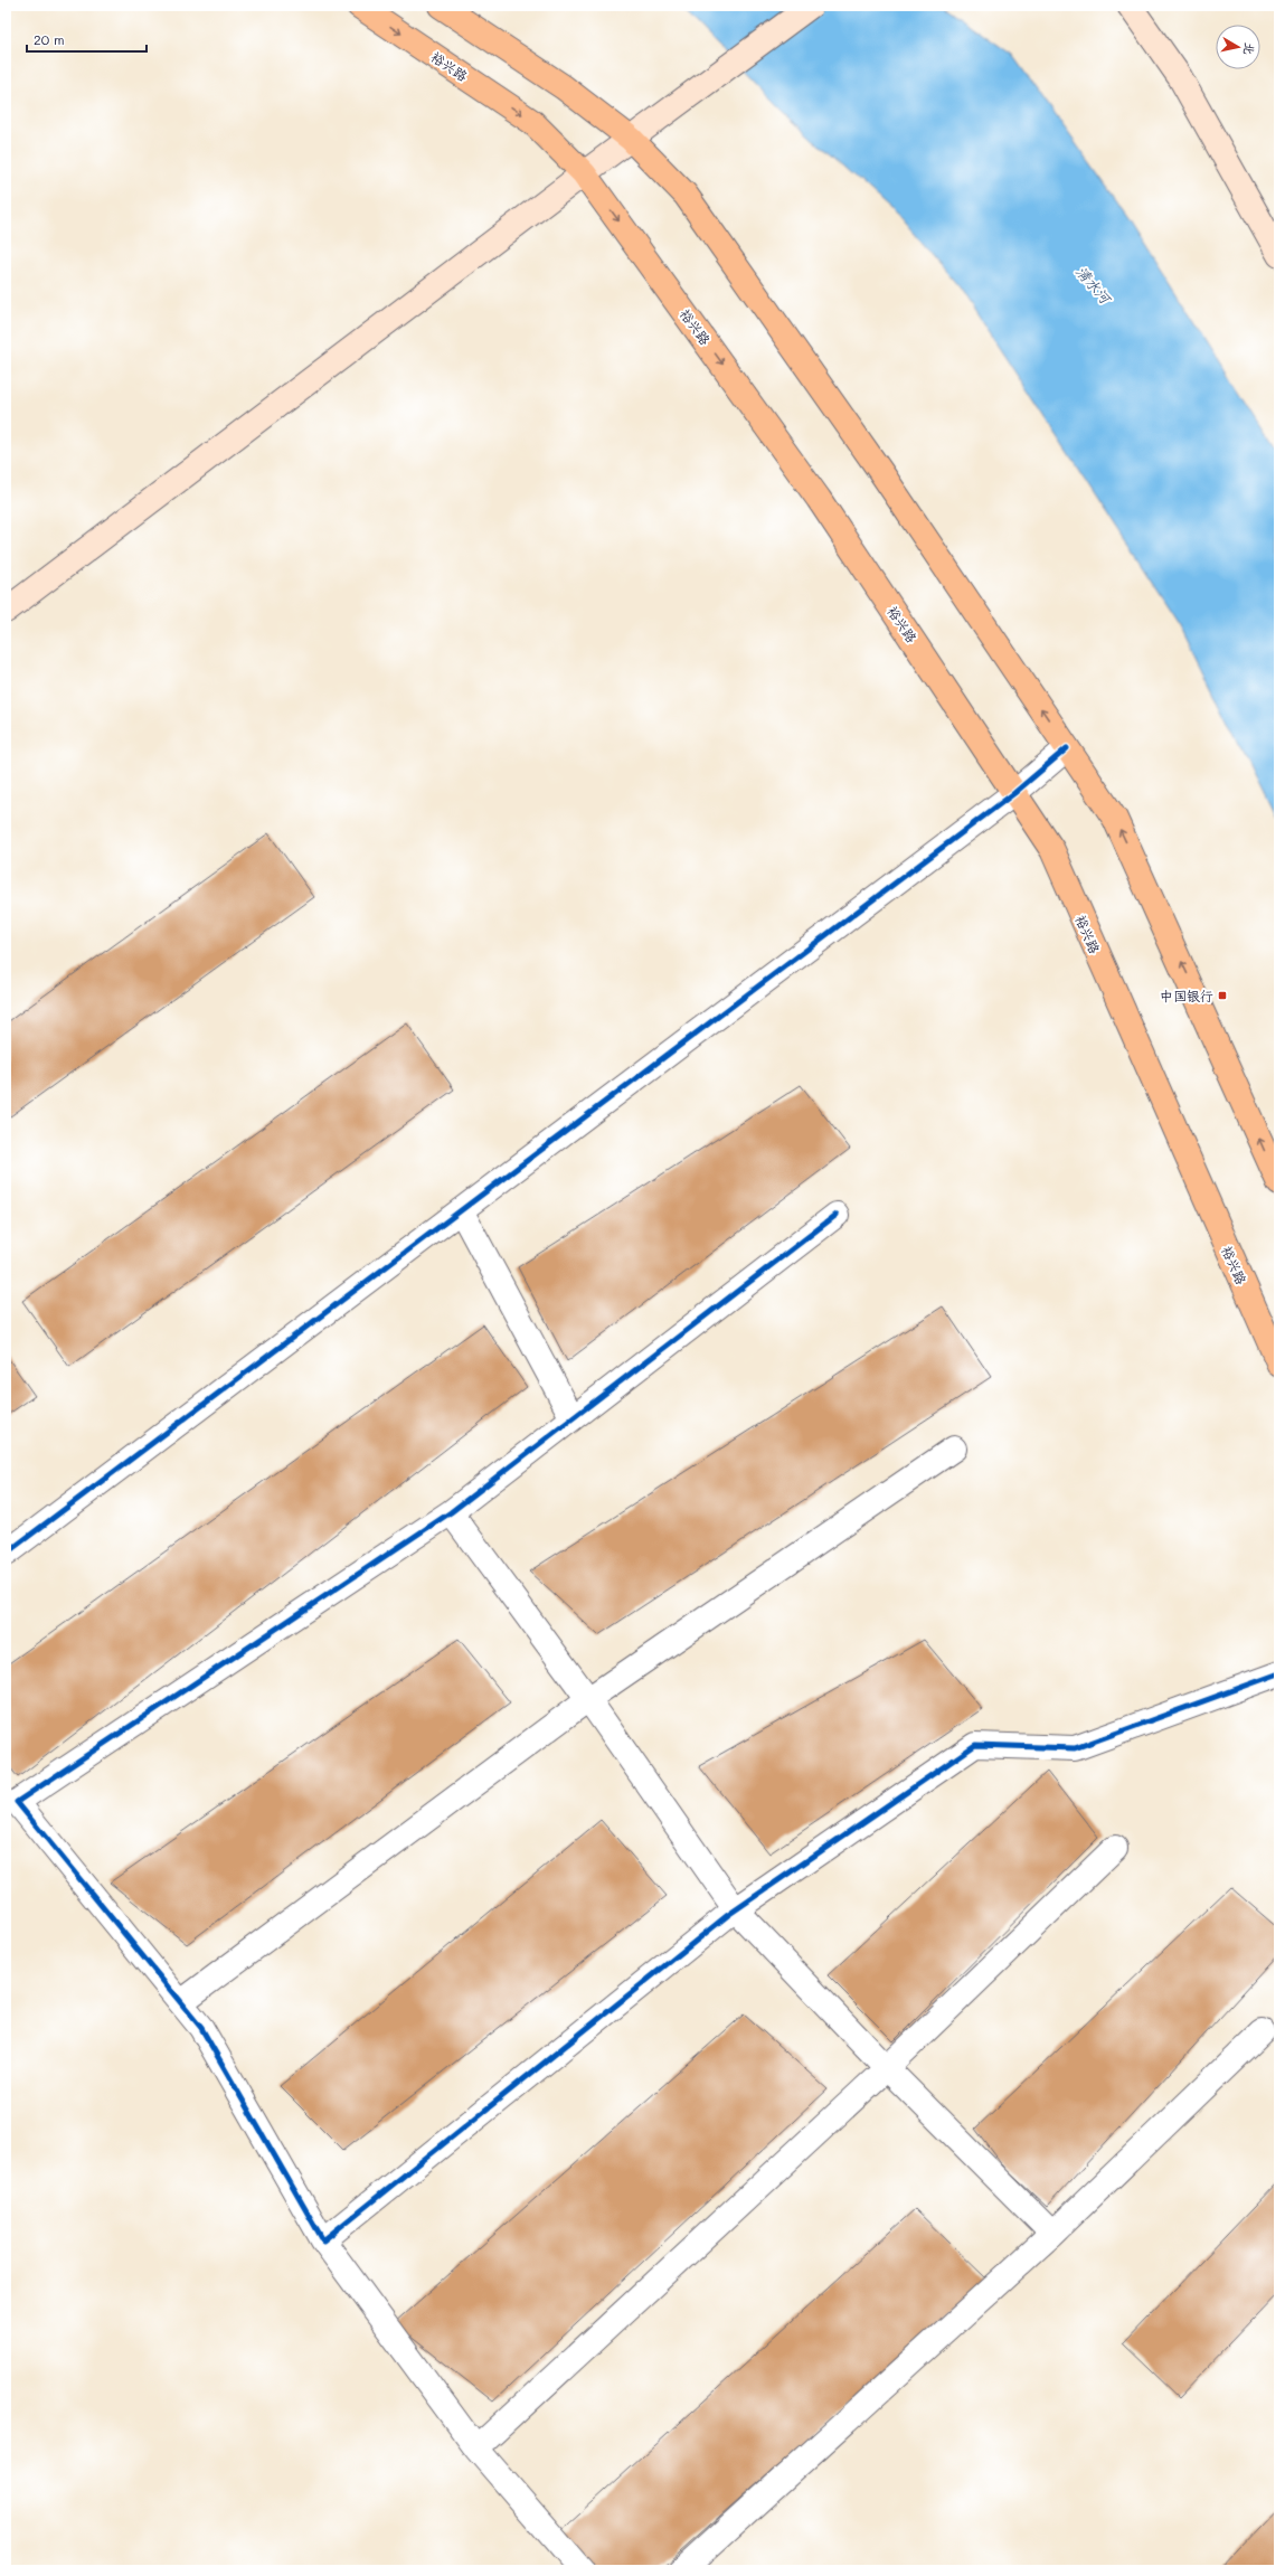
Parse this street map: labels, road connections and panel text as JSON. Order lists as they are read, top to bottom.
{
  "streets": {
    "main road": ["裕兴路"]
  },
  "water": ["清水河"],
  "places": {
    "transit": ["中国银行"]
  },
  "scale_bar": "20 m",
  "north": "right"
}
